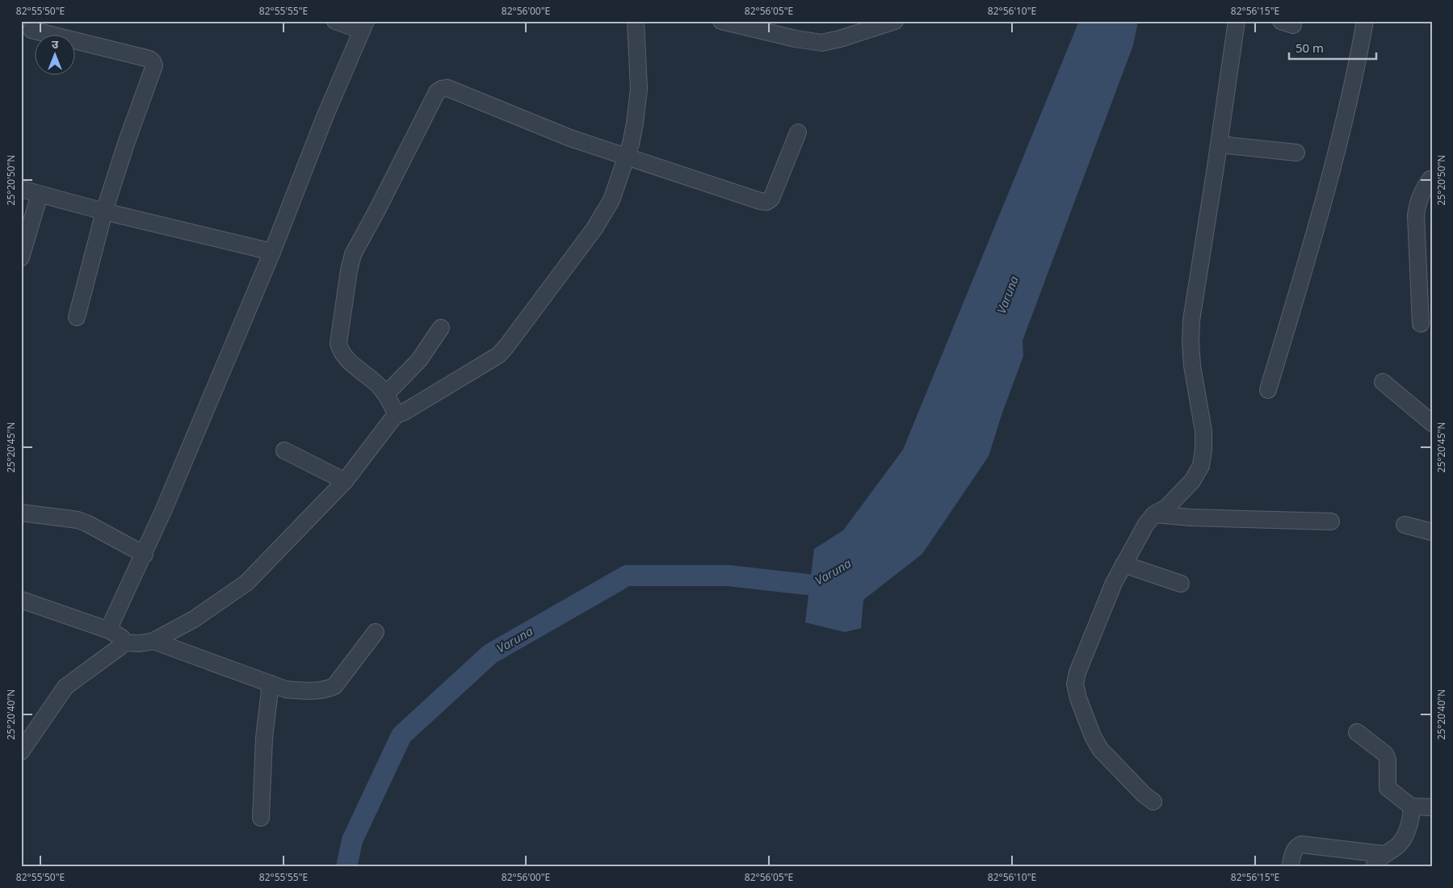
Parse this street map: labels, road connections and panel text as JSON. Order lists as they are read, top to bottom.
{
  "water": ["Varuna"],
  "scale_bar": "50 m",
  "north": "top",
  "coordinates": [
    "82°55'50\"E",
    "82°55'55\"E",
    "82°56'00\"E",
    "82°56'05\"E",
    "82°56'10\"E",
    "82°56'15\"E",
    "25°20'50\"N",
    "25°20'45\"N",
    "25°20'40\"N"
  ]
}
